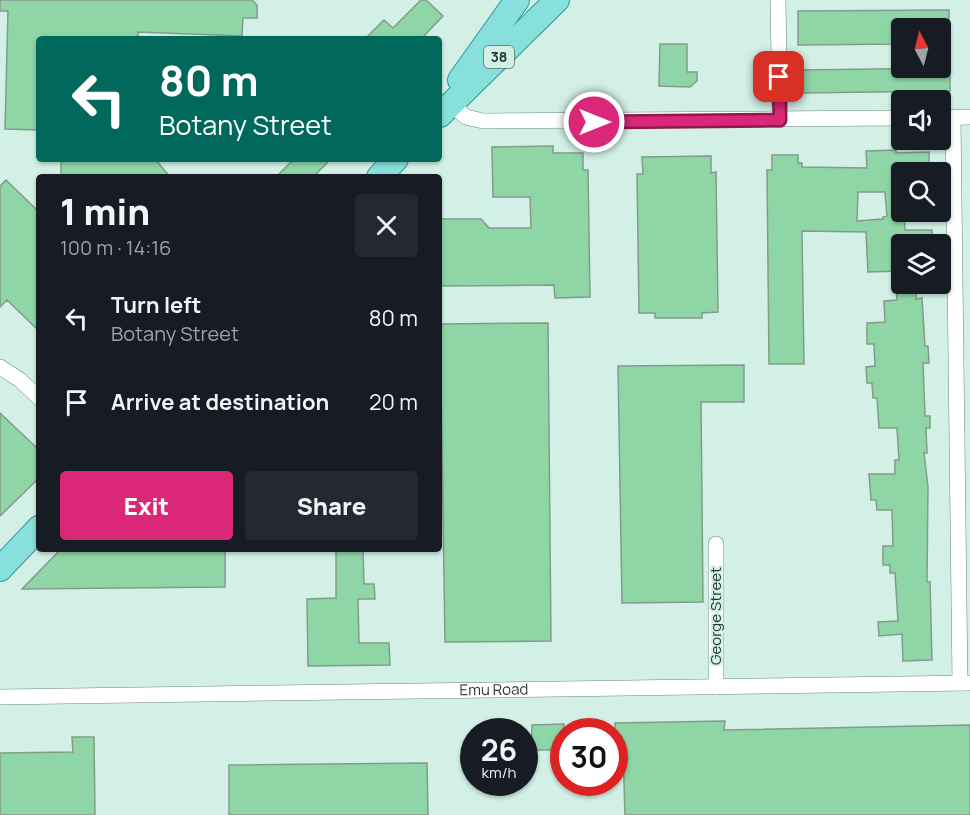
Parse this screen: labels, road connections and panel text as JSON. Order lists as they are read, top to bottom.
{
  "streets": {
    "main road": ["38"],
    "street": ["George Street", "Emu Road"]
  },
  "crossings": [
    ["George Street", "Emu Road"]
  ],
  "north": "top",
  "page": {
    "turn": ["80 m", "Botany Street"],
    "heading": ["1 min", "100 m · 14:16"],
    "list": [
      {
        "name": "Turn left",
        "note": "Botany Street",
        "value": "80 m"
      },
      {
        "name": "Arrive at destination",
        "value": "20 m"
      }
    ],
    "buttons": ["Exit", "Share"],
    "speed": "26 km/h",
    "limit": "30"
  }
}
